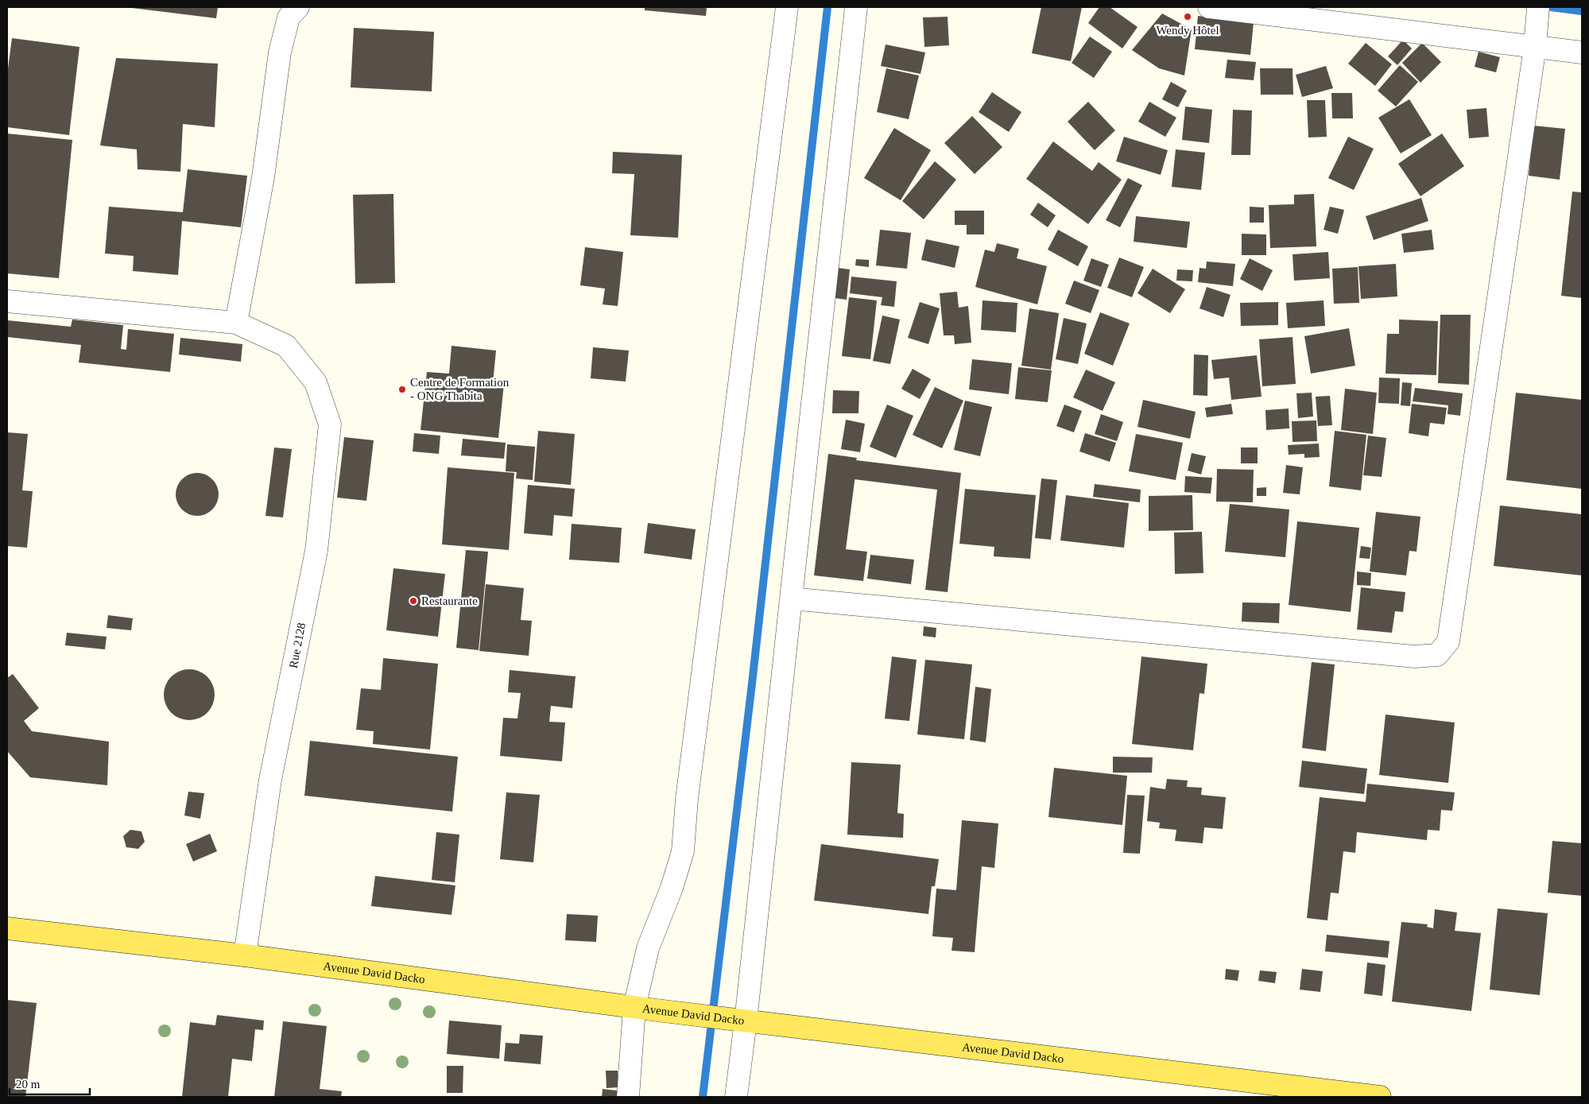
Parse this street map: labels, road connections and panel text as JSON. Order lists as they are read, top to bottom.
{
  "streets": {
    "main road": ["Avenue David Dacko"],
    "street": ["Rue 2128"]
  },
  "crossings": [
    ["Rue 2128", "Avenue David Dacko"]
  ],
  "places": ["Wendy Hôtel", "Centre de Formation - ONG Thabita", "Restaurante"],
  "scale_bar": "20 m"
}
